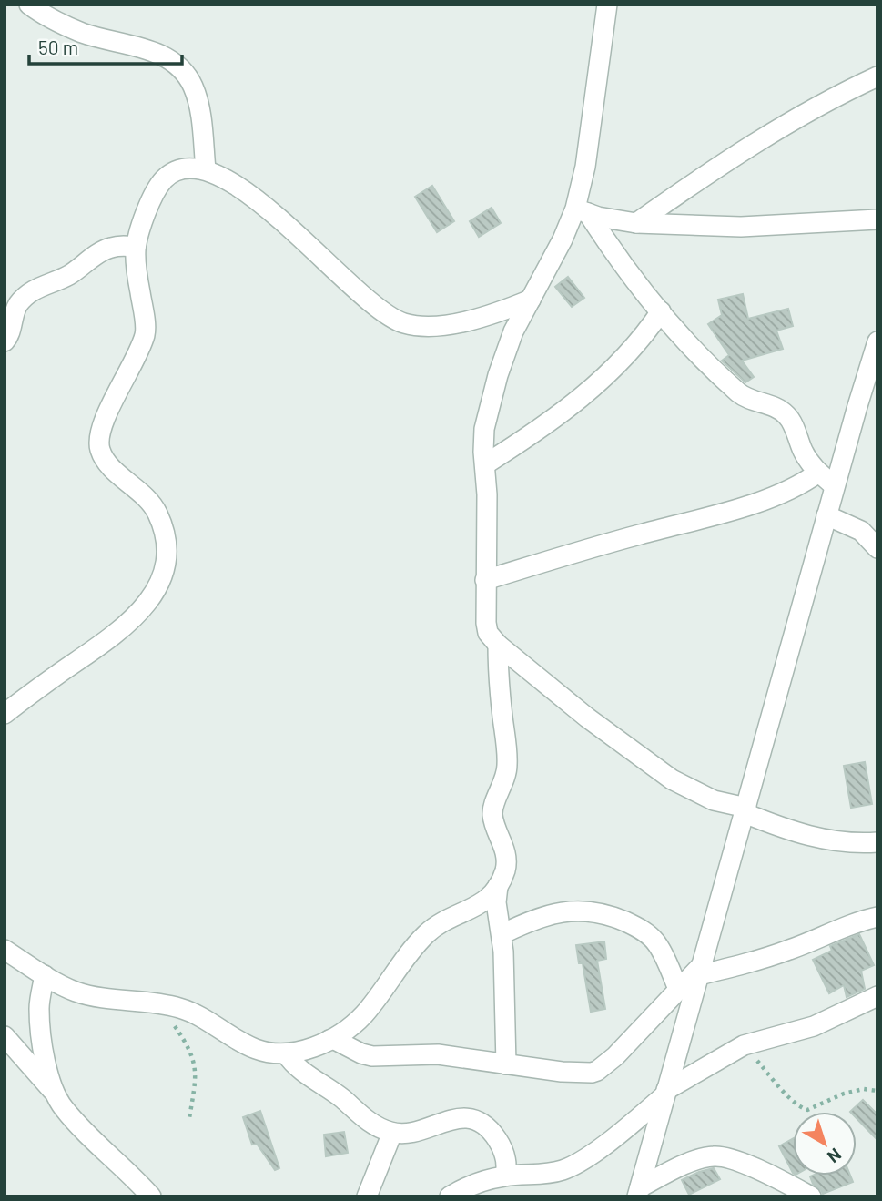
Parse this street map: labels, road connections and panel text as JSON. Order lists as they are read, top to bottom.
{
  "scale_bar": "50 m",
  "north": "bottom right"
}
